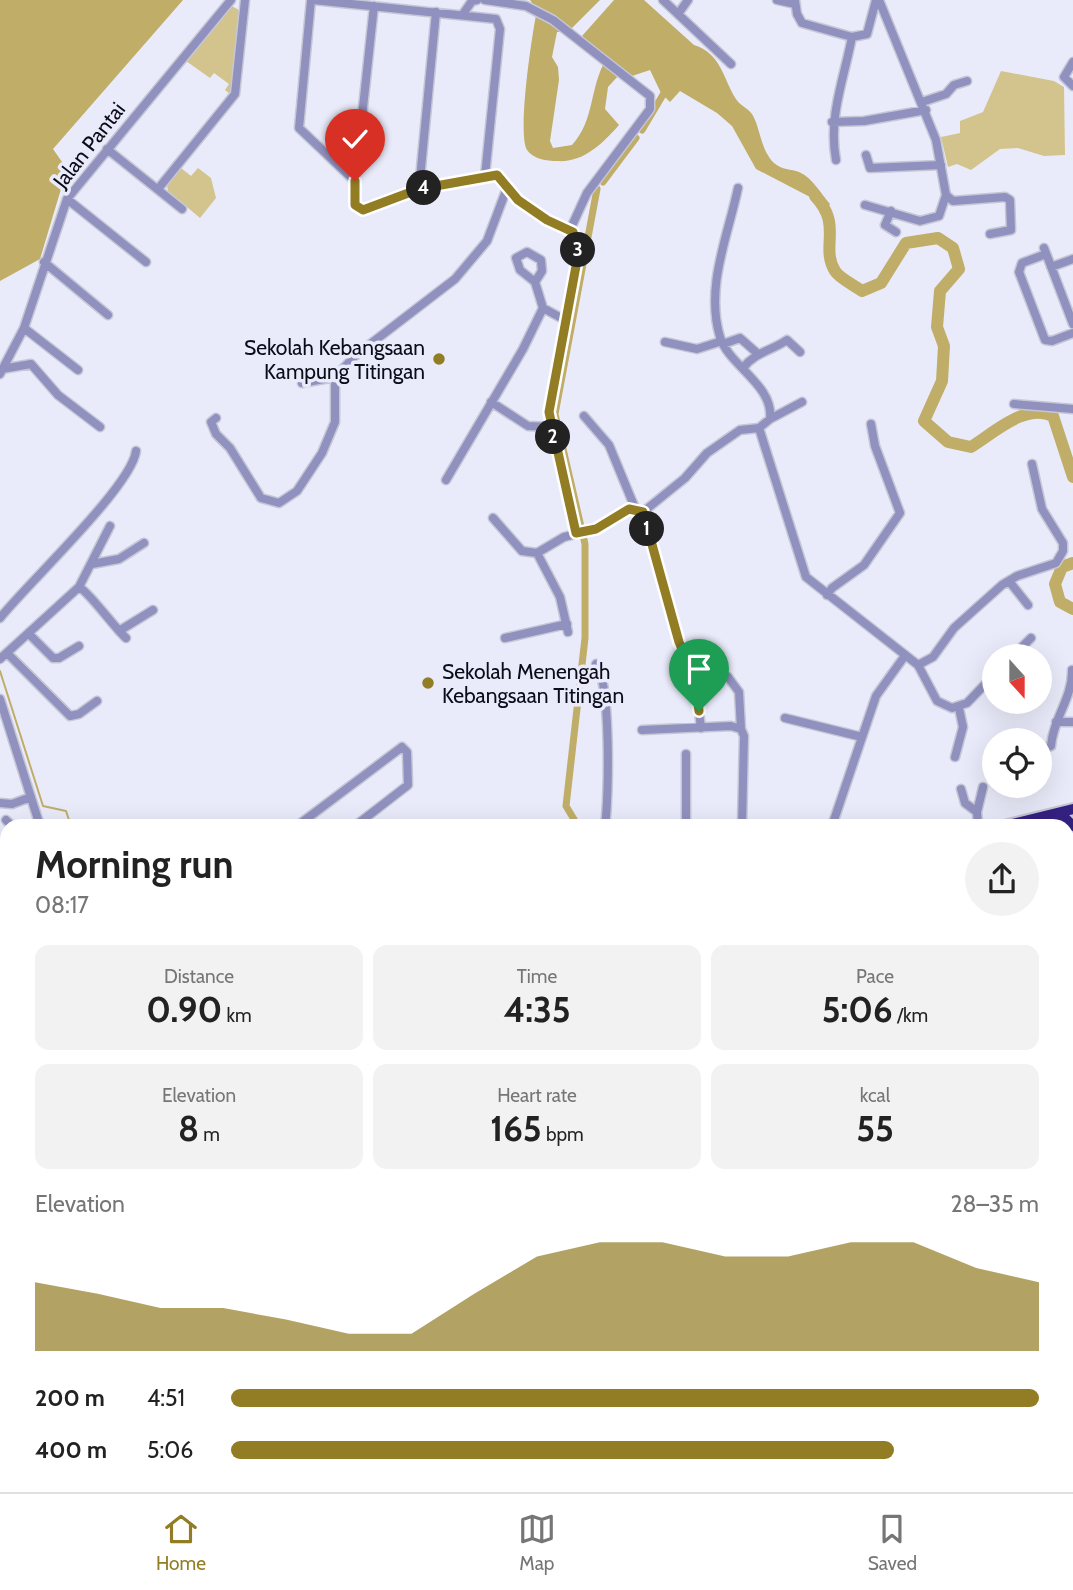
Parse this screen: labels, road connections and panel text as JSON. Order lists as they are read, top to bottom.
{
  "streets": {
    "street": ["Jalan Pantai"]
  },
  "places": ["Sekolah Kebangsaan Kampung Titingan", "Sekolah Menengah Kebangsaan Titingan"],
  "north": "bottom",
  "page": {
    "pins": [
      "4",
      "3",
      "2",
      "1"
    ],
    "heading": ["Morning run", "08:17"],
    "stats": [
      ["Distance", "0.90 km"],
      ["Time", "4:35"],
      ["Pace", "5:06 /km"],
      ["Elevation", "8 m"],
      ["Heart rate", "165 bpm"],
      ["kcal", "55"]
    ],
    "chart": ["Elevation", "28–35 m"],
    "list": [
      {
        "name": "200 m",
        "note": "4:51"
      },
      {
        "name": "400 m",
        "note": "5:06"
      }
    ],
    "tabs": ["Home", "Map", "Saved"]
  }
}
